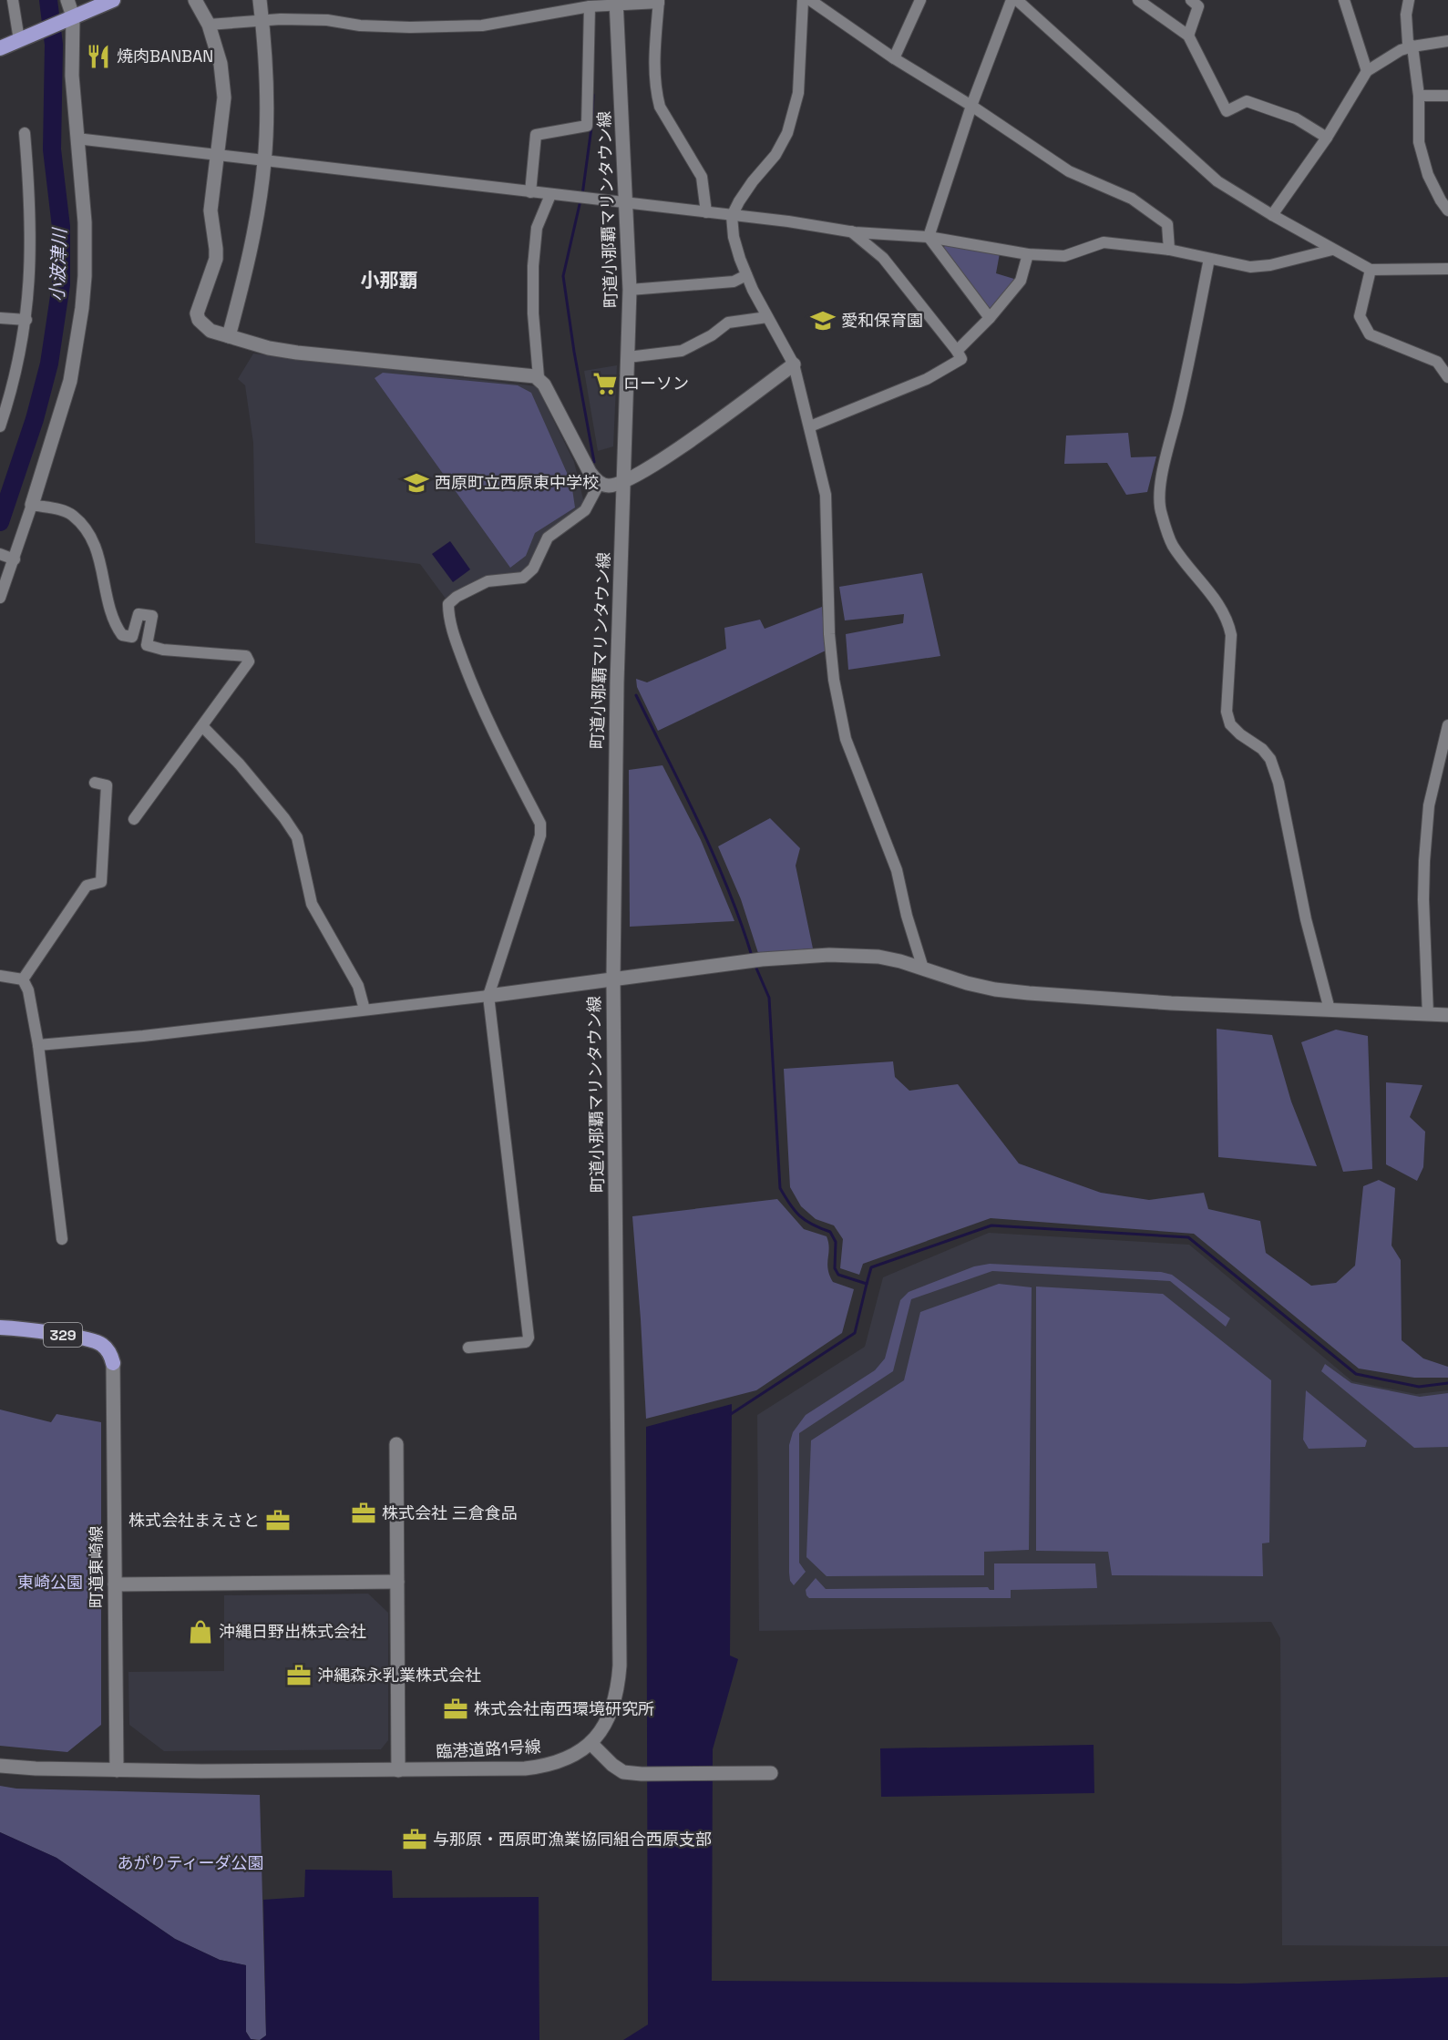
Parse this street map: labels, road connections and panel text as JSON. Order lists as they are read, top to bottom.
{
  "streets": {
    "highway": ["329"],
    "street": ["町道小那覇マリンタウン線", "町道東崎線", "臨港道路1号線"]
  },
  "crossings": [
    ["町道小那覇マリンタウン線", "臨港道路1号線"],
    ["329", "町道東崎線"],
    ["町道東崎線", "臨港道路1号線"]
  ],
  "districts": ["小那覇"],
  "water": ["小波津川"],
  "parks": ["東崎公園", "あがりティーダ公園"],
  "places": {
    "restaurant": ["焼肉BANBAN"],
    "school or university": ["愛和保育園", "西原町立西原東中学校"],
    "supermarket": ["ローソン"],
    "office": [
      "株式会社 三倉食品",
      "株式会社まえさと",
      "沖縄森永乳業株式会社",
      "株式会社南西環境研究所",
      "与那原・西原町漁業協同組合西原支部"
    ],
    "shop": ["沖縄日野出株式会社"]
  }
}
